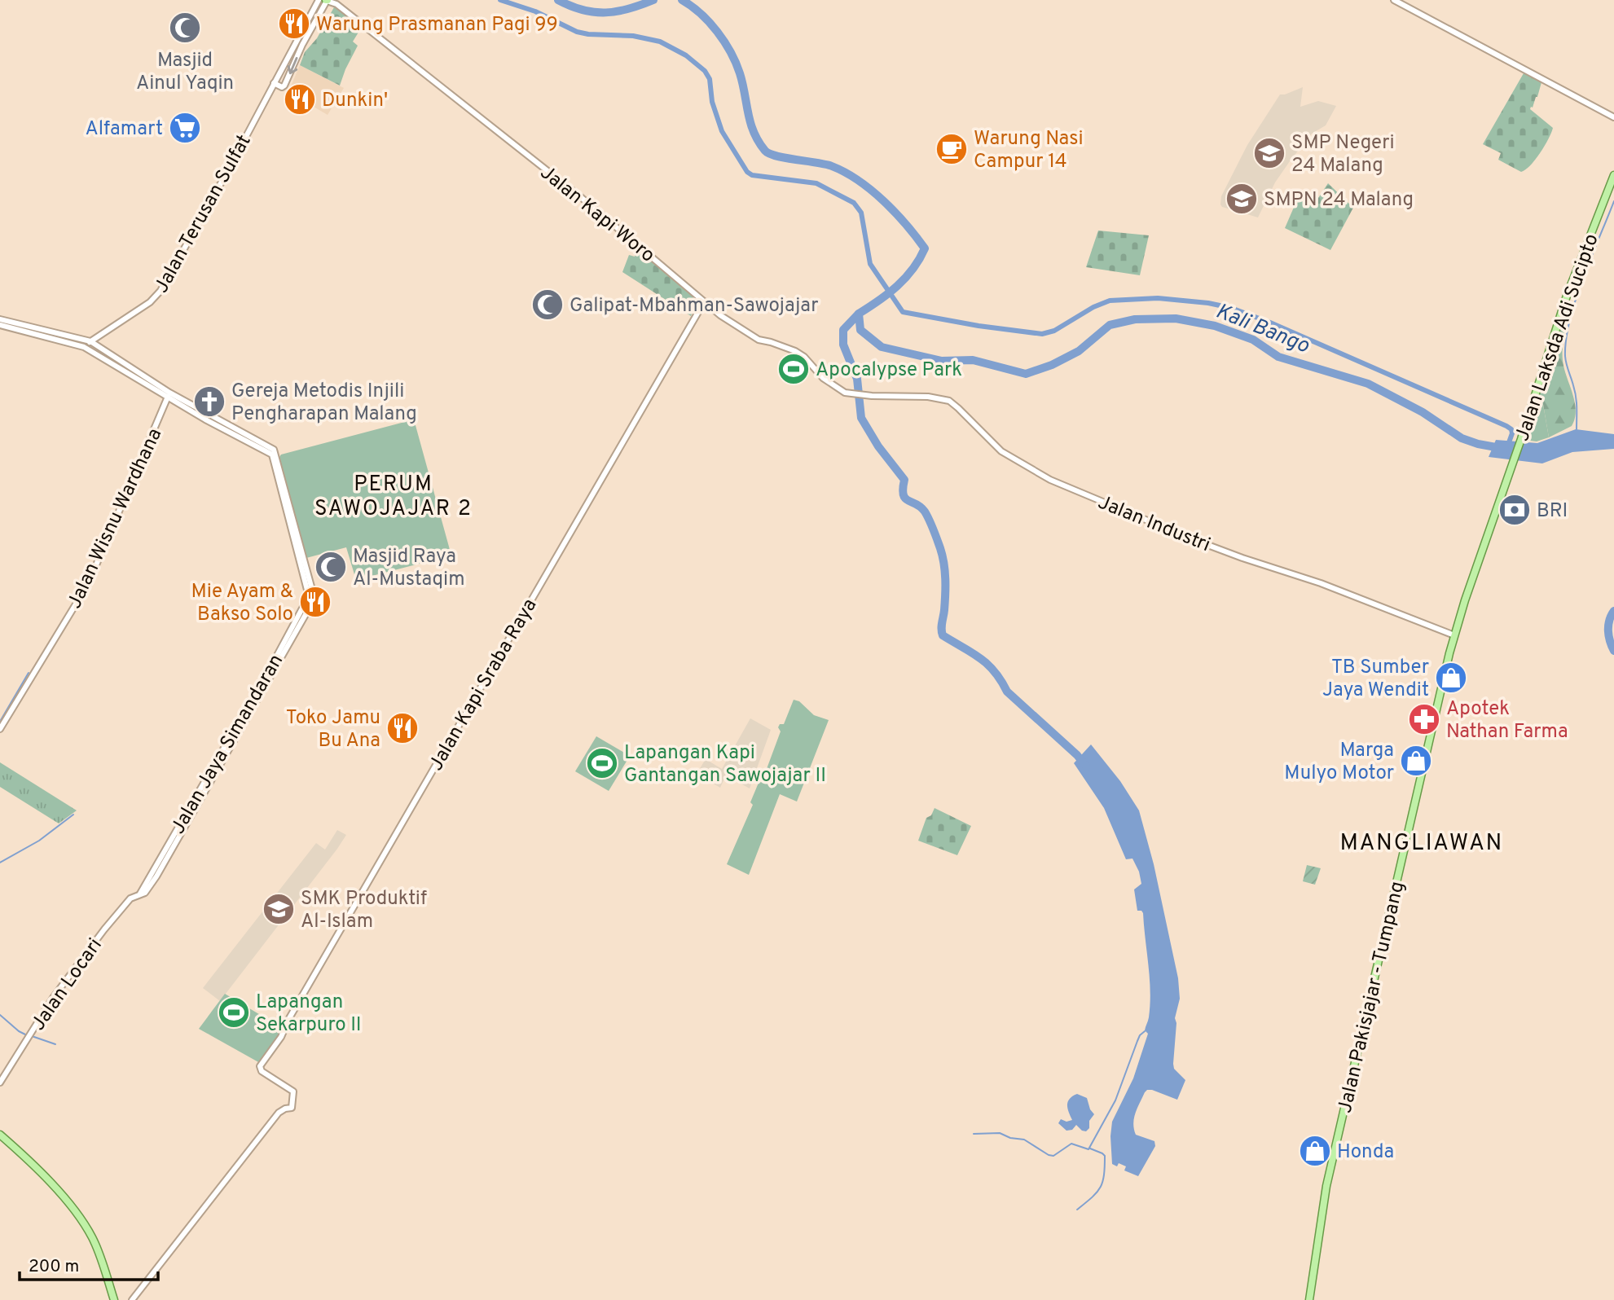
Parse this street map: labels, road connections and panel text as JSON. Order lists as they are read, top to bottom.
{
  "streets": {
    "main road": ["Jalan Laksda Adi Sucipto", "Jalan Pakisjajar - Tumpang"],
    "street": [
      "Jalan Terusan Sulfat",
      "Jalan Kapi Woro",
      "Jalan Wisnu Wardhana",
      "Jalan Industri",
      "Jalan Kapi Sraba Raya",
      "Jalan Jaya Simandaran",
      "Jalan Locari"
    ]
  },
  "crossings": [
    ["Jalan Terusan Sulfat", "Jalan Kapi Woro"],
    ["Jalan Kapi Woro", "Jalan Industri"],
    ["Jalan Kapi Woro", "Jalan Kapi Sraba Raya"],
    ["Jalan Laksda Adi Sucipto", "Jalan Pakisjajar - Tumpang"],
    ["Jalan Wisnu Wardhana", "Jalan Jaya Simandaran"],
    ["Jalan Industri", "Jalan Pakisjajar - Tumpang"],
    ["Jalan Jaya Simandaran", "Jalan Locari"]
  ],
  "districts": ["PERUM SAWOJAJAR 2", "MANGLIAWAN"],
  "water": ["Kali Bango"],
  "places": {
    "restaurant": [
      "Warung Prasmanan Pagi 99",
      "Dunkin'",
      "Mie Ayam & Bakso Solo",
      "Toko Jamu Bu Ana"
    ],
    "mosque": ["Masjid Ainul Yaqin", "Galipat-Mbahman-Sawojajar", "Masjid Raya Al-Mustaqim"],
    "supermarket": ["Alfamart"],
    "cafe": ["Warung Nasi Campur 14"],
    "school or university": ["SMP Negeri 24 Malang", "SMPN 24 Malang", "SMK Produktif Al-Islam"],
    "sports": ["Apocalypse Park", "Lapangan Kapi Gantangan Sawojajar II", "Lapangan Sekarpuro II"],
    "church": ["Gereja Metodis Injili Pengharapan Malang"],
    "bank": ["BRI"],
    "shop": ["TB Sumber Jaya Wendit", "Marga Mulyo Motor", "Honda"],
    "pharmacy": ["Apotek Nathan Farma"]
  },
  "scale_bar": "200 m"
}
